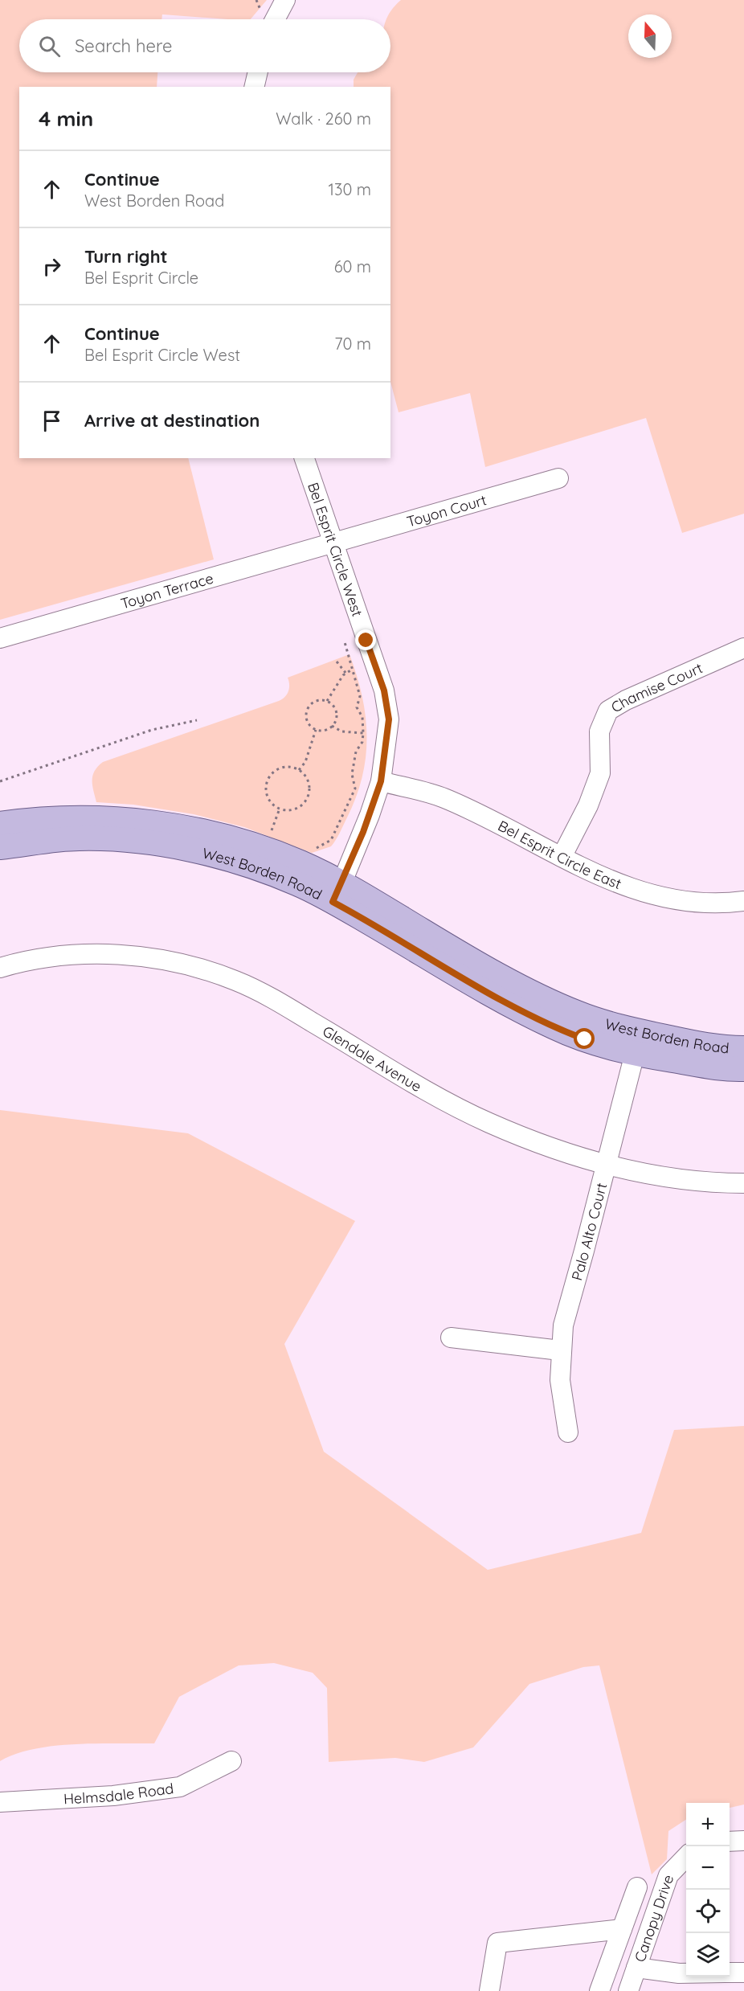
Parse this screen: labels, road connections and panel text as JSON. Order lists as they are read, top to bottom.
{
  "streets": {
    "main road": ["West Borden Road"],
    "street": [
      "Toyon Court",
      "Bel Esprit Circle West",
      "Toyon Terrace",
      "Chamise Court",
      "Bel Esprit Circle East",
      "Glendale Avenue",
      "Palo Alto Court",
      "Helmsdale Road",
      "Canopy Drive"
    ]
  },
  "crossings": [
    ["Toyon Court", "Bel Esprit Circle West"],
    ["Toyon Court", "Toyon Terrace"],
    ["Bel Esprit Circle West", "Toyon Terrace"],
    ["Bel Esprit Circle West", "Bel Esprit Circle East"],
    ["Bel Esprit Circle West", "West Borden Road"],
    ["Chamise Court", "Bel Esprit Circle East"],
    ["West Borden Road", "Palo Alto Court"],
    ["Glendale Avenue", "Palo Alto Court"]
  ],
  "north": "top",
  "page": {
    "search": "Search here",
    "heading": ["4 min", "Walk · 260 m"],
    "list": [
      ["Continue", "West Borden Road", "130 m"],
      ["Turn right", "Bel Esprit Circle", "60 m"],
      ["Continue", "Bel Esprit Circle West", "70 m"],
      "Arrive at destination"
    ],
    "map_buttons": ["+", "−"]
  }
}
